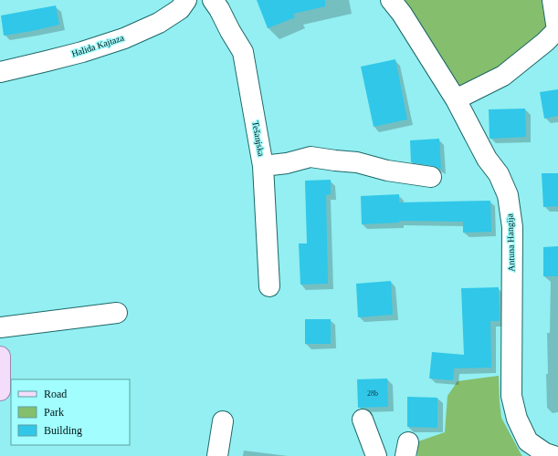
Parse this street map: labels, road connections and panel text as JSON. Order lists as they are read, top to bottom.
{
  "streets": {
    "street": ["Halida Kajtaza", "Tešanjska", "Antuna Hangija"]
  },
  "house_numbers": ["28b"],
  "legend": ["Road", "Park", "Building"]
}
